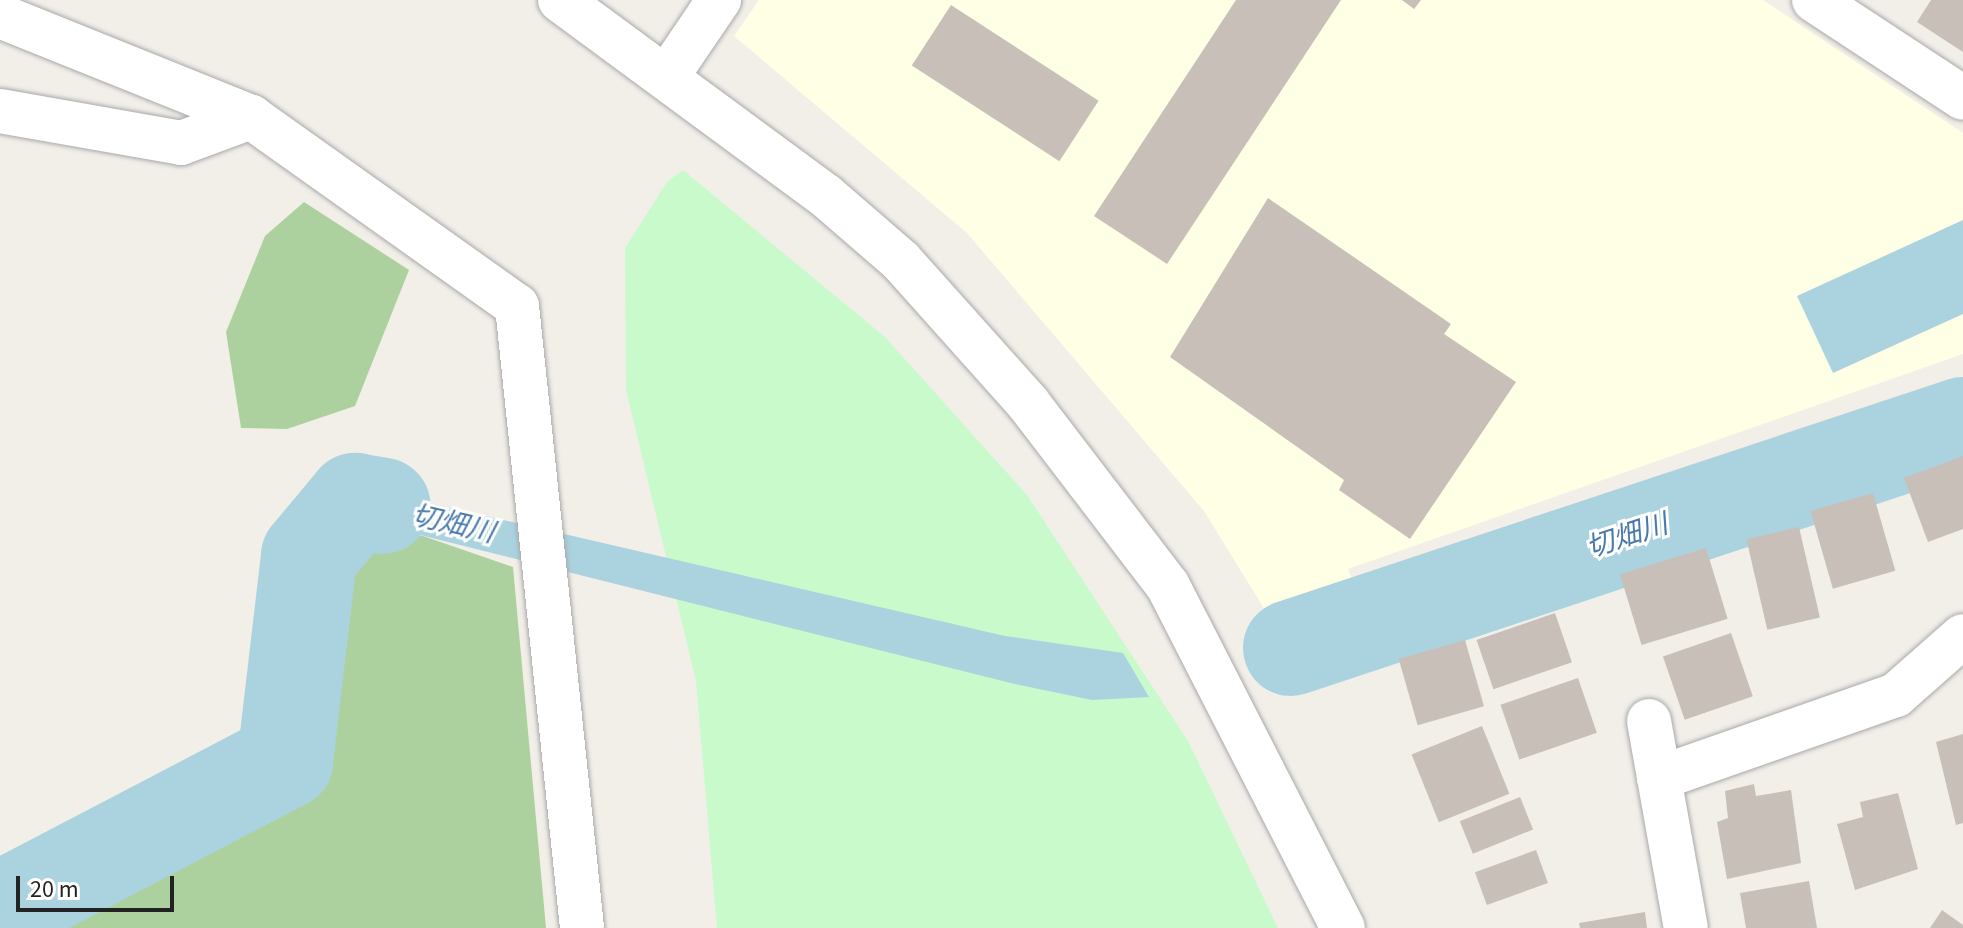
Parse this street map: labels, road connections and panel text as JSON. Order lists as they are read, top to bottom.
{
  "water": ["切畑川"],
  "scale_bar": "20 m"
}
